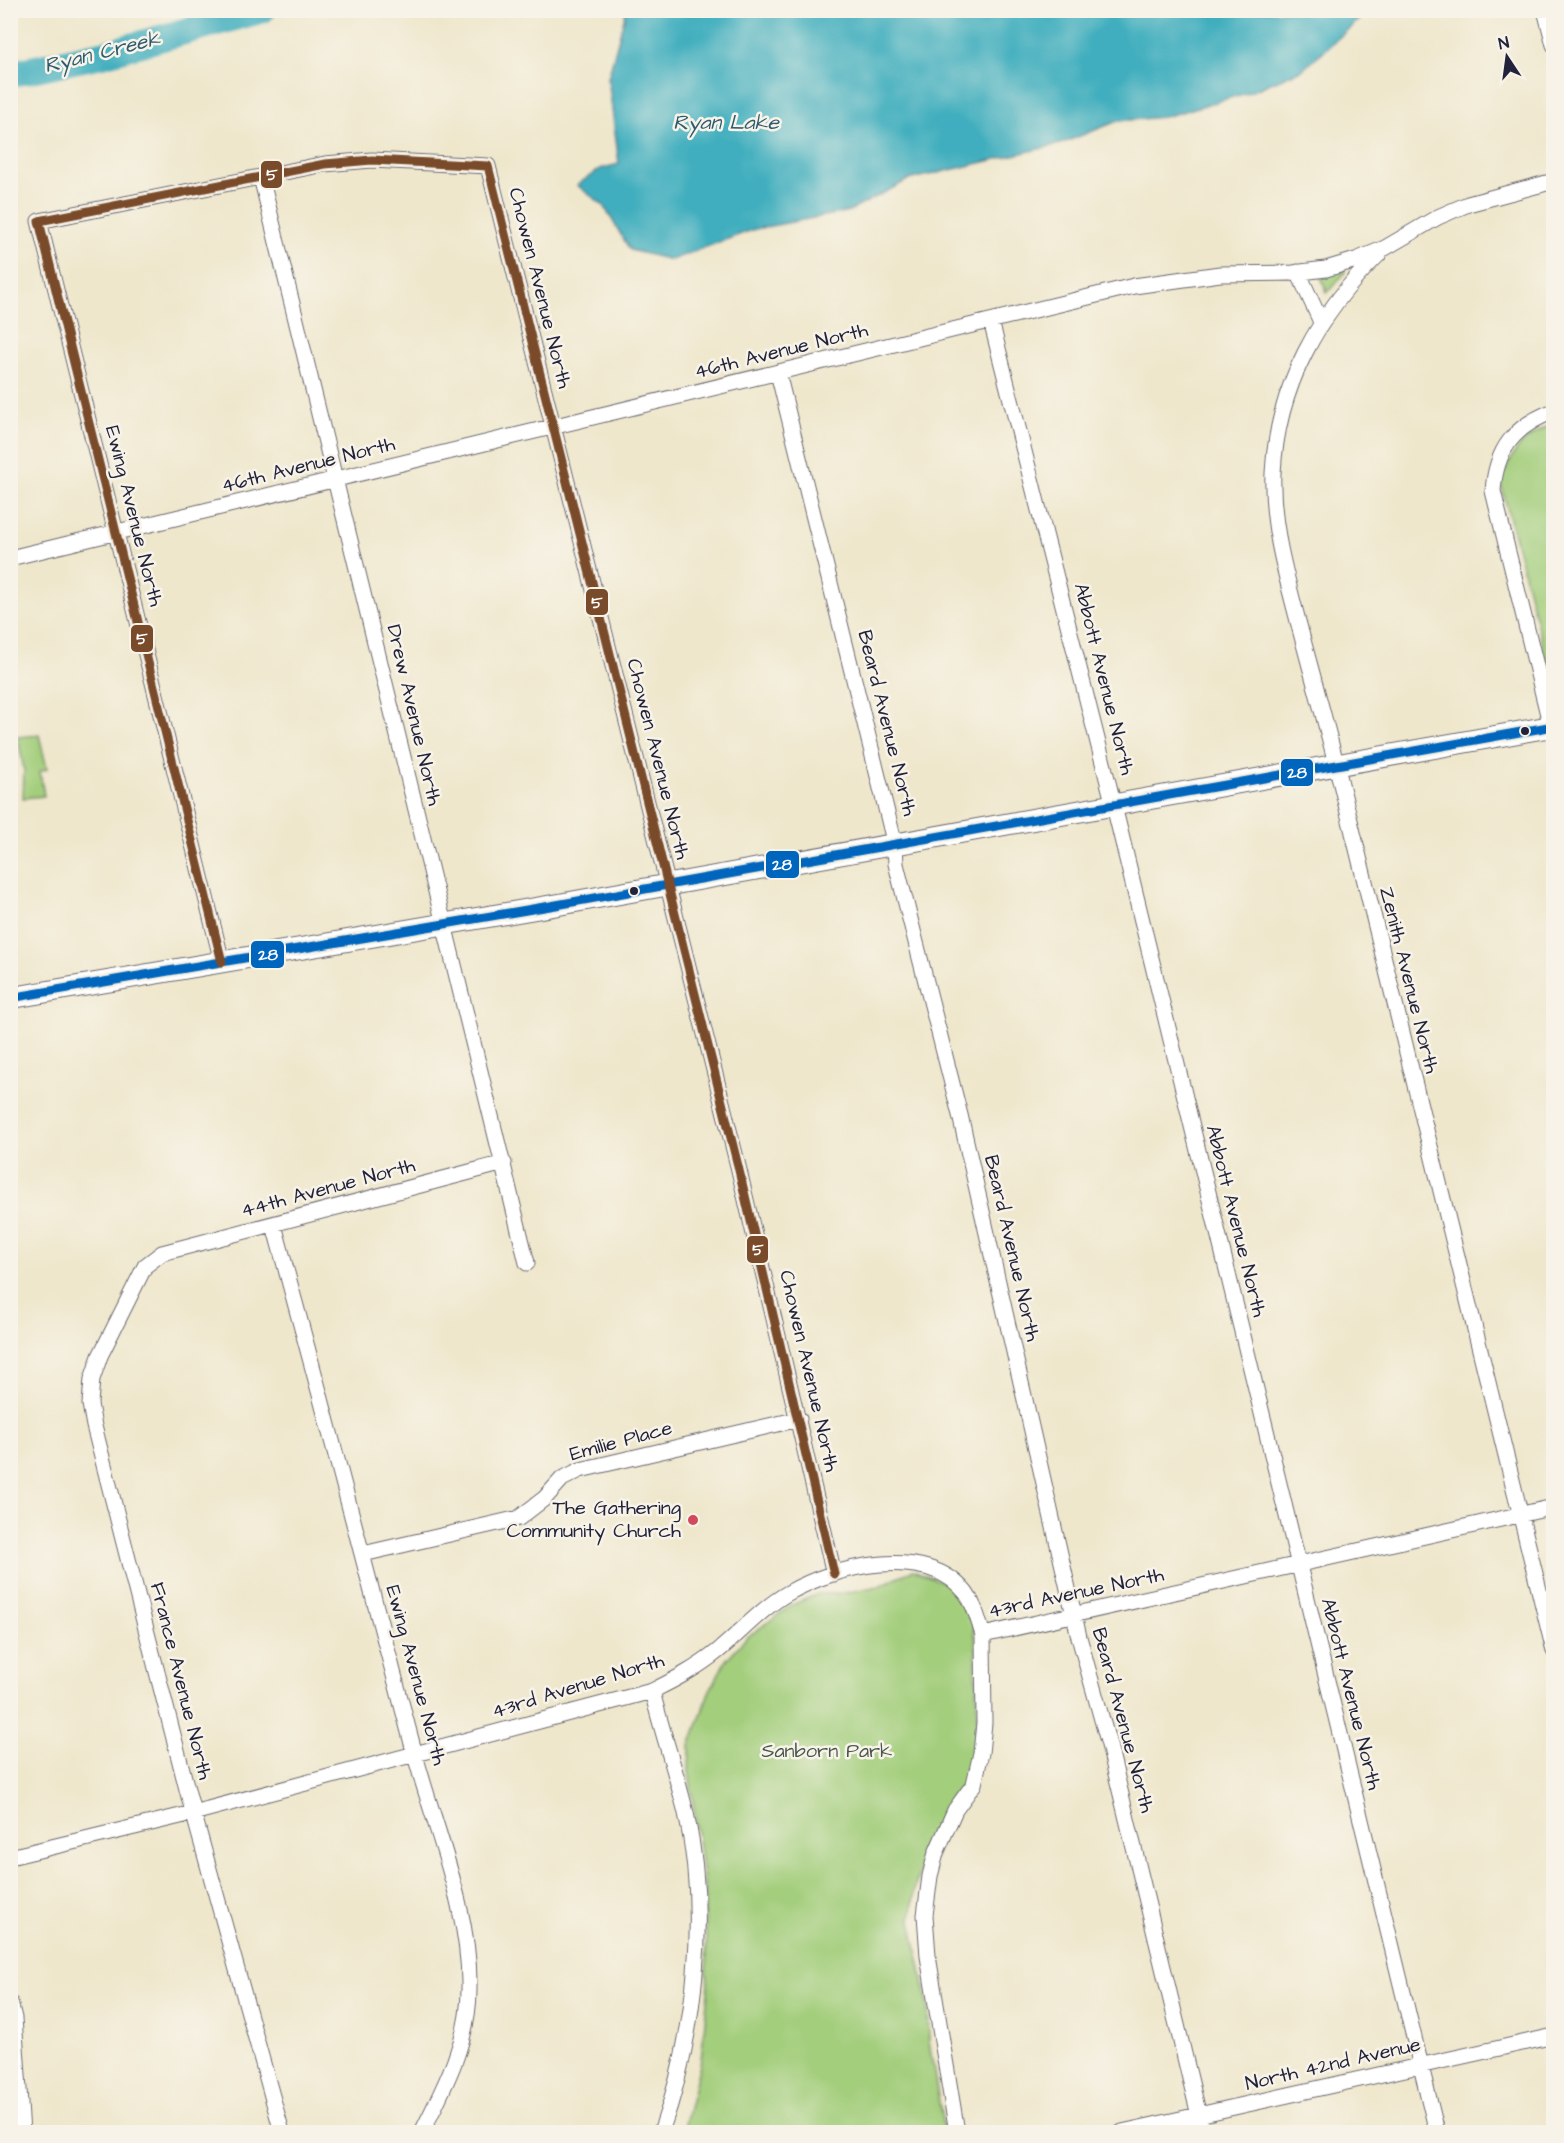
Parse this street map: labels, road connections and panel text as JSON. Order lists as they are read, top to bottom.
{
  "streets": {
    "street": [
      "Chowen Avenue North",
      "46th Avenue North",
      "Ewing Avenue North",
      "Abbott Avenue North",
      "Drew Avenue North",
      "Beard Avenue North",
      "Zenith Avenue North",
      "44th Avenue North",
      "Emilie Place",
      "43rd Avenue North",
      "France Avenue North",
      "North 42nd Avenue"
    ]
  },
  "crossings": [
    ["Chowen Avenue North", "46th Avenue North"],
    ["Chowen Avenue North", "Ewing Avenue North"],
    ["Chowen Avenue North", "Drew Avenue North"],
    ["Chowen Avenue North", "Emilie Place"],
    ["Chowen Avenue North", "43rd Avenue North"],
    ["46th Avenue North", "Ewing Avenue North"],
    ["46th Avenue North", "Abbott Avenue North"],
    ["46th Avenue North", "Drew Avenue North"],
    ["46th Avenue North", "Beard Avenue North"],
    ["46th Avenue North", "Zenith Avenue North"],
    ["Ewing Avenue North", "Drew Avenue North"],
    ["Ewing Avenue North", "44th Avenue North"],
    ["Ewing Avenue North", "Emilie Place"],
    ["Ewing Avenue North", "43rd Avenue North"],
    ["Abbott Avenue North", "43rd Avenue North"],
    ["Abbott Avenue North", "North 42nd Avenue"],
    ["Drew Avenue North", "44th Avenue North"],
    ["Beard Avenue North", "43rd Avenue North"],
    ["Beard Avenue North", "North 42nd Avenue"],
    ["Zenith Avenue North", "43rd Avenue North"],
    ["44th Avenue North", "France Avenue North"],
    ["43rd Avenue North", "France Avenue North"]
  ],
  "water": ["Ryan Creek", "Ryan Lake"],
  "parks": ["Sanborn Park"],
  "places": ["The Gathering Community Church"],
  "lines": ["transit line 5", "transit line 28"],
  "north": "top"
}
